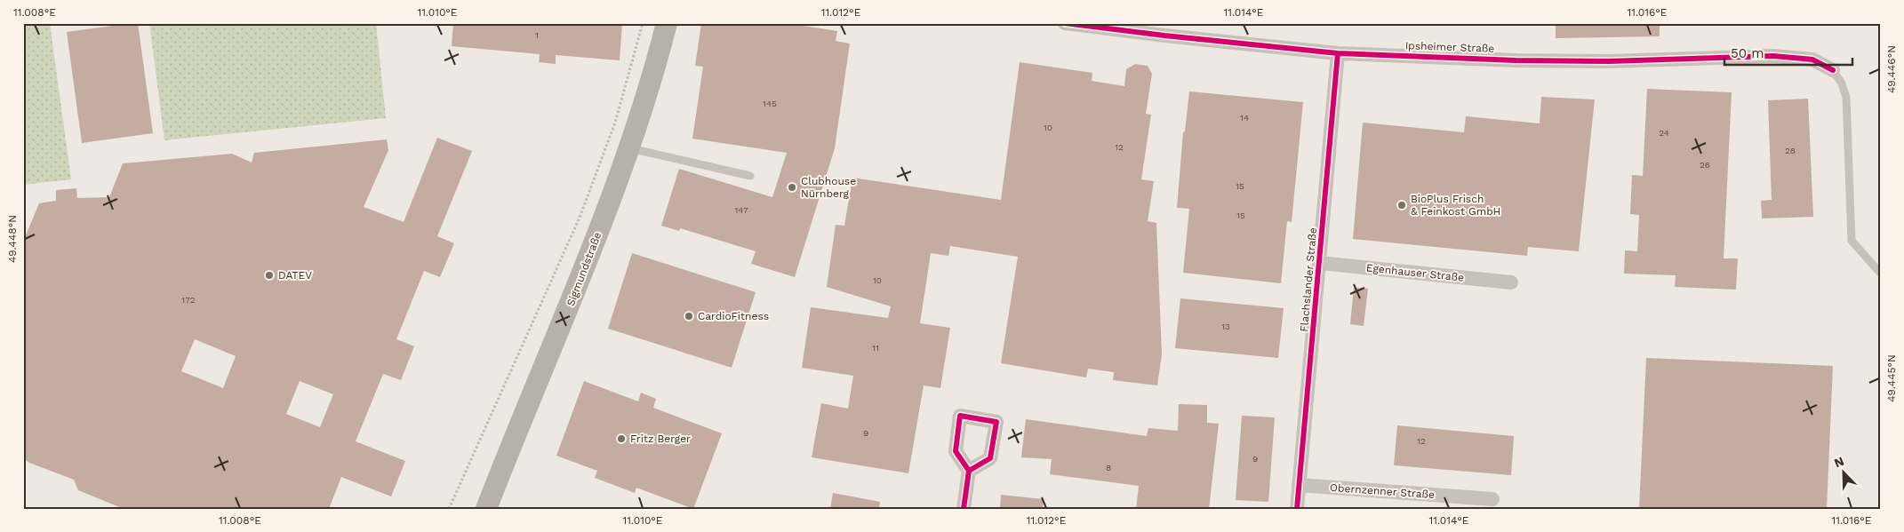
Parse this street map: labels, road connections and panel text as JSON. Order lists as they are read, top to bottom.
{
  "streets": {
    "main road": ["Sigmundstraße"],
    "street": [
      "Ipsheimer Straße",
      "Egenhauser Straße",
      "Flachslander Straße",
      "Obernzenner Straße"
    ]
  },
  "crossings": [
    ["Ipsheimer Straße", "Flachslander Straße"],
    ["Egenhauser Straße", "Flachslander Straße"],
    ["Flachslander Straße", "Obernzenner Straße"]
  ],
  "places": [
    "Clubhouse Nürnberg",
    "BioPlus Frisch & Feinkost GmbH",
    "DATEV",
    "CardioFitness",
    "Fritz Berger"
  ],
  "house_numbers": [
    "1",
    "145",
    "14",
    "10",
    "24",
    "12",
    "28",
    "26",
    "15",
    "147",
    "15",
    "10",
    "172",
    "13",
    "11",
    "9",
    "12",
    "9",
    "8"
  ],
  "scale_bar": "50 m",
  "north": "top left",
  "coordinates": [
    "11.008°E",
    "11.010°E",
    "11.012°E",
    "11.014°E",
    "11.016°E",
    "49.446°N",
    "49.448°N",
    "49.445°N"
  ]
}
